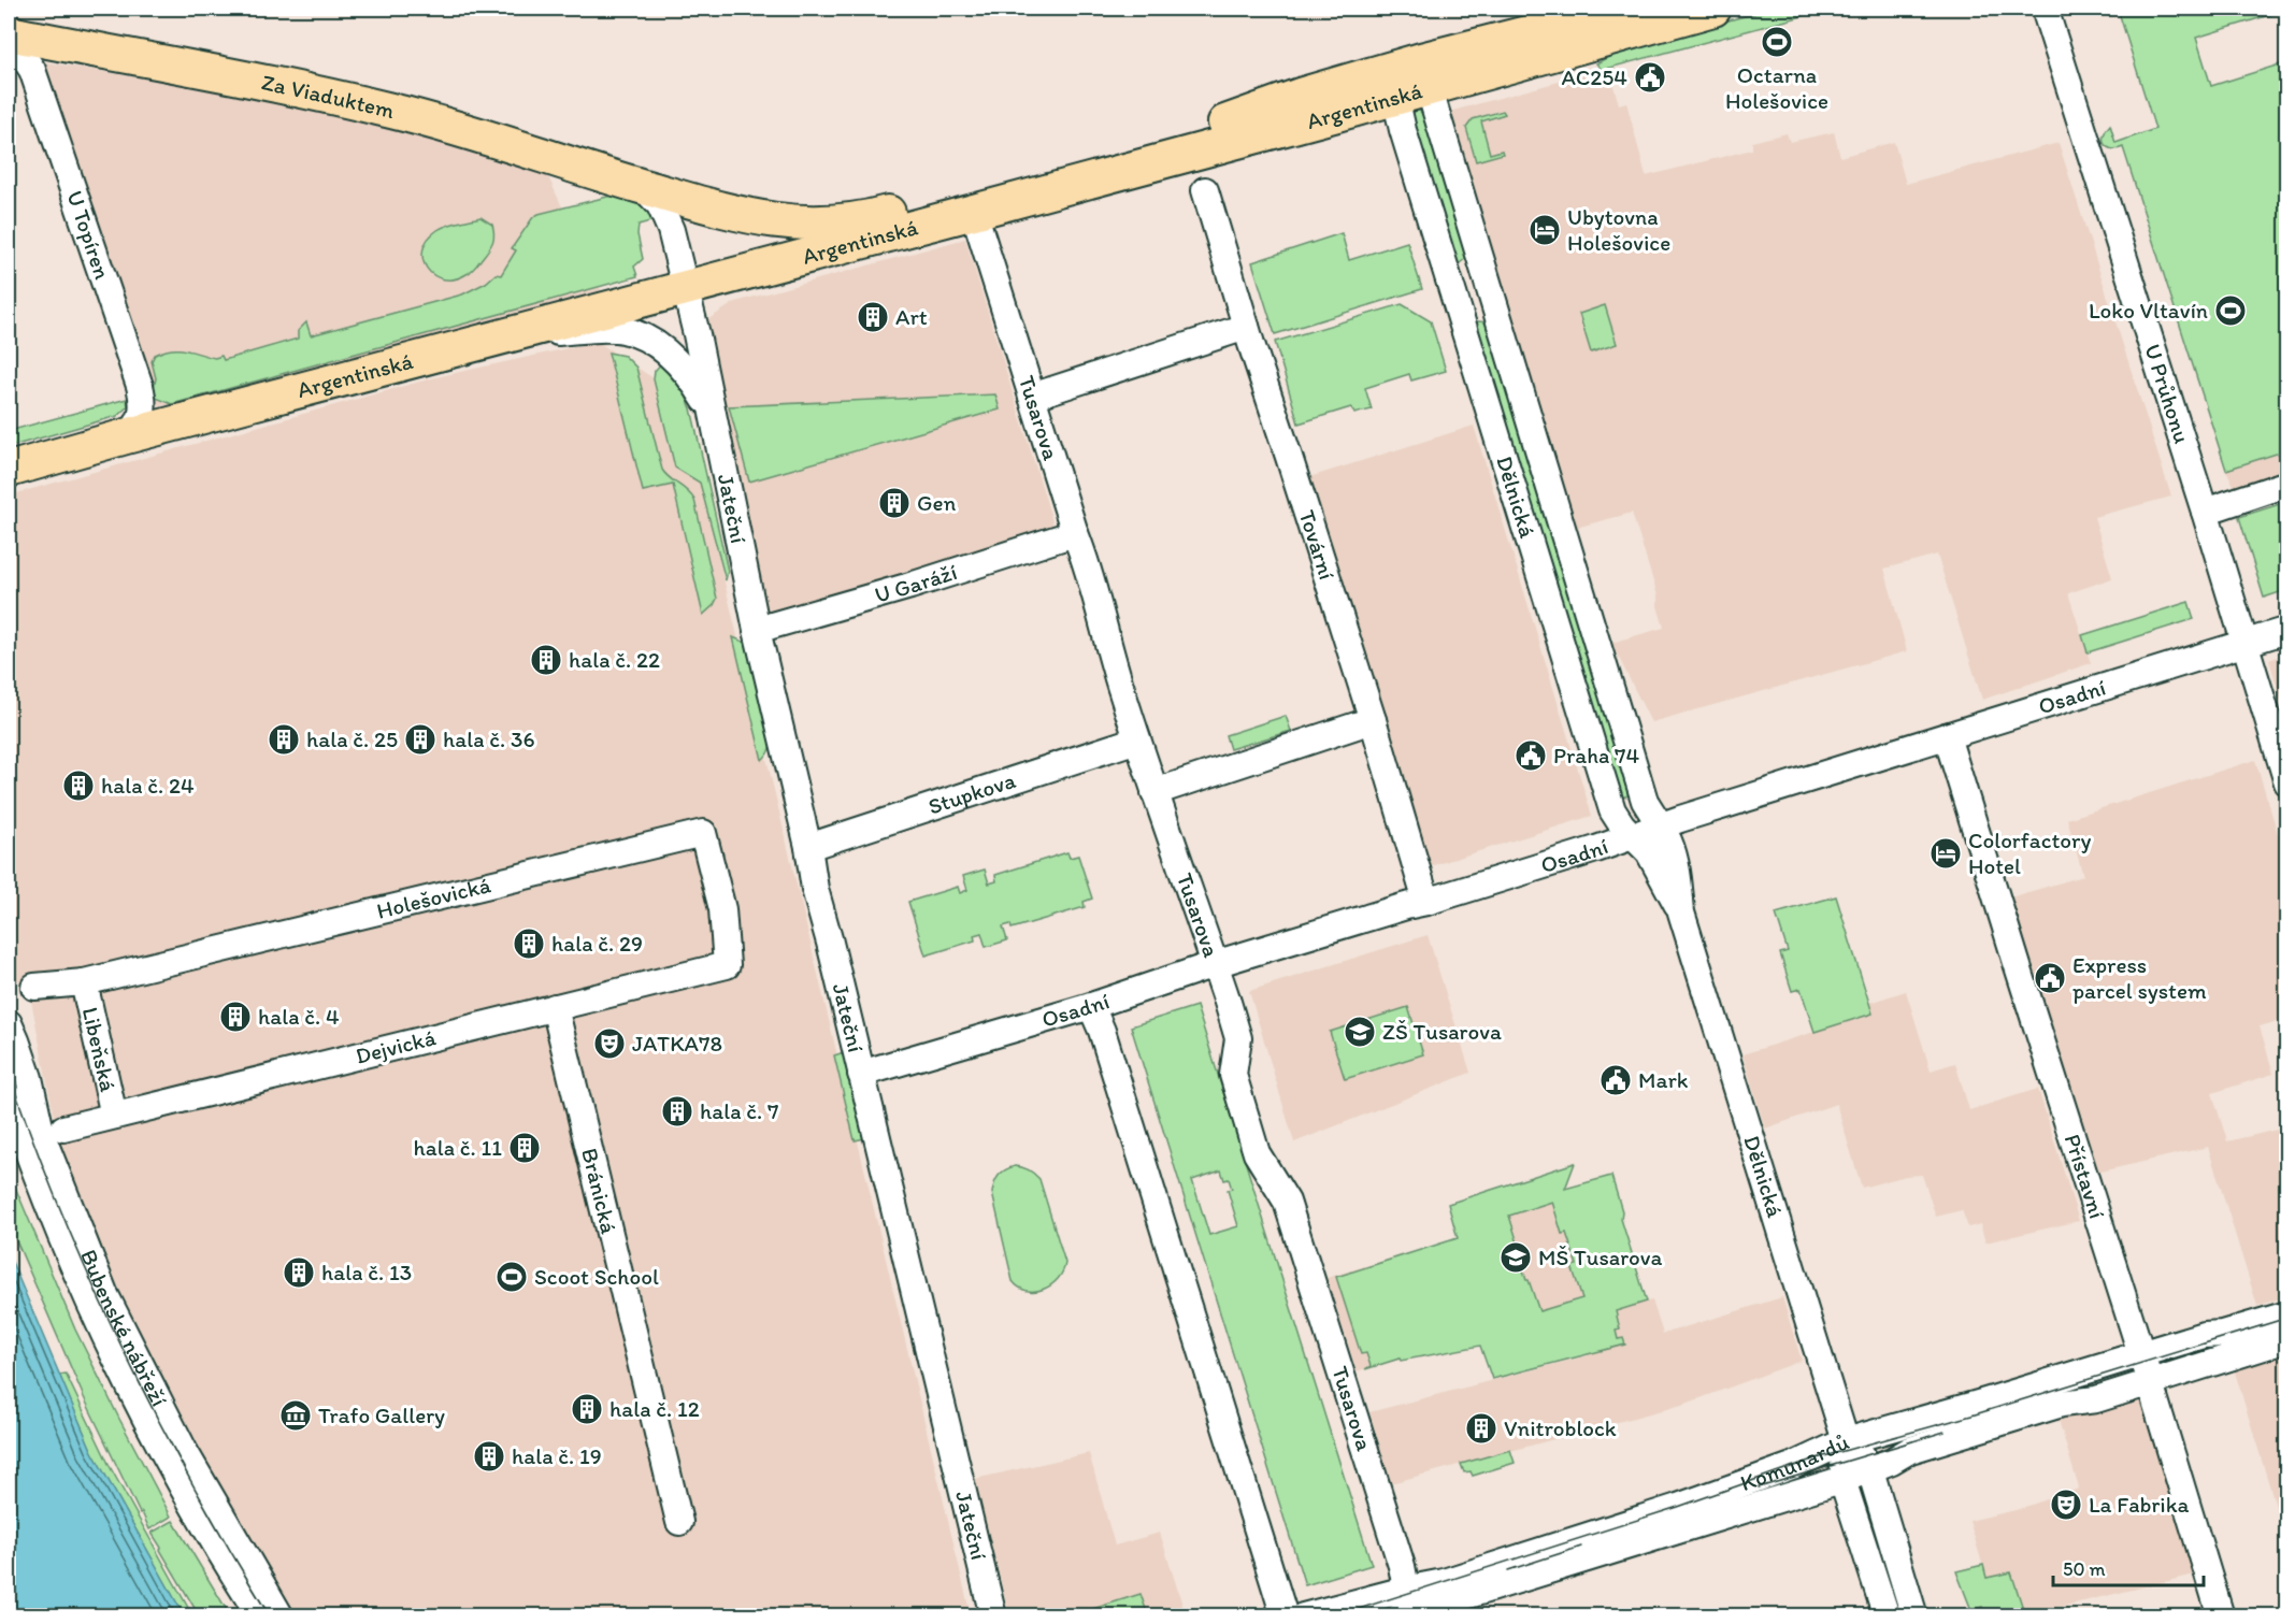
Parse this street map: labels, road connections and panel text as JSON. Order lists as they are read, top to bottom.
{
  "streets": {
    "main road": ["Za Viaduktem", "Argentinská"],
    "street": [
      "U Topíren",
      "U Průhonu",
      "Tusarova",
      "Dělnická",
      "Jateční",
      "Tovární",
      "U Garáží",
      "Osadní",
      "Stupkova",
      "Holešovická",
      "Dejvická",
      "Libeňská",
      "Přístavní",
      "Bránická",
      "Bubenské nábřeží",
      "Komunardů"
    ]
  },
  "crossings": [
    ["Za Viaduktem", "Argentinská"],
    ["Za Viaduktem", "U Topíren"],
    ["Za Viaduktem", "Jateční"],
    ["Argentinská", "U Topíren"],
    ["Argentinská", "Tusarova"],
    ["Argentinská", "Dělnická"],
    ["Argentinská", "Jateční"],
    ["U Průhonu", "Osadní"],
    ["Tusarova", "U Garáží"],
    ["Tusarova", "Osadní"],
    ["Tusarova", "Stupkova"],
    ["Tusarova", "Komunardů"],
    ["Dělnická", "Osadní"],
    ["Dělnická", "Komunardů"],
    ["Jateční", "U Garáží"],
    ["Jateční", "Osadní"],
    ["Jateční", "Stupkova"],
    ["Tovární", "Osadní"],
    ["Osadní", "Přístavní"],
    ["Holešovická", "Dejvická"],
    ["Holešovická", "Libeňská"],
    ["Dejvická", "Libeňská"],
    ["Dejvická", "Bránická"],
    ["Přístavní", "Komunardů"]
  ],
  "places": {
    "sports": ["Octarna Holešovice", "Loko Vltavín", "Scoot School"],
    "public building": [
      "AC254",
      "Praha 74",
      "Express parcel system",
      "Mark"
    ],
    "hotel": ["Ubytovna Holešovice", "Colorfactory Hotel"],
    "building": [
      "Art",
      "Gen",
      "hala č. 22",
      "hala č. 25",
      "hala č. 36",
      "hala č. 24",
      "hala č. 29",
      "hala č. 4",
      "hala č. 7",
      "hala č. 11",
      "hala č. 13",
      "hala č. 12",
      "Vnitroblock",
      "hala č. 19"
    ],
    "school or university": ["ZŠ Tusarova", "MŠ Tusarova"],
    "theatre": ["JATKA78", "La Fabrika"],
    "museum": ["Trafo Gallery"]
  },
  "scale_bar": "50 m"
}
